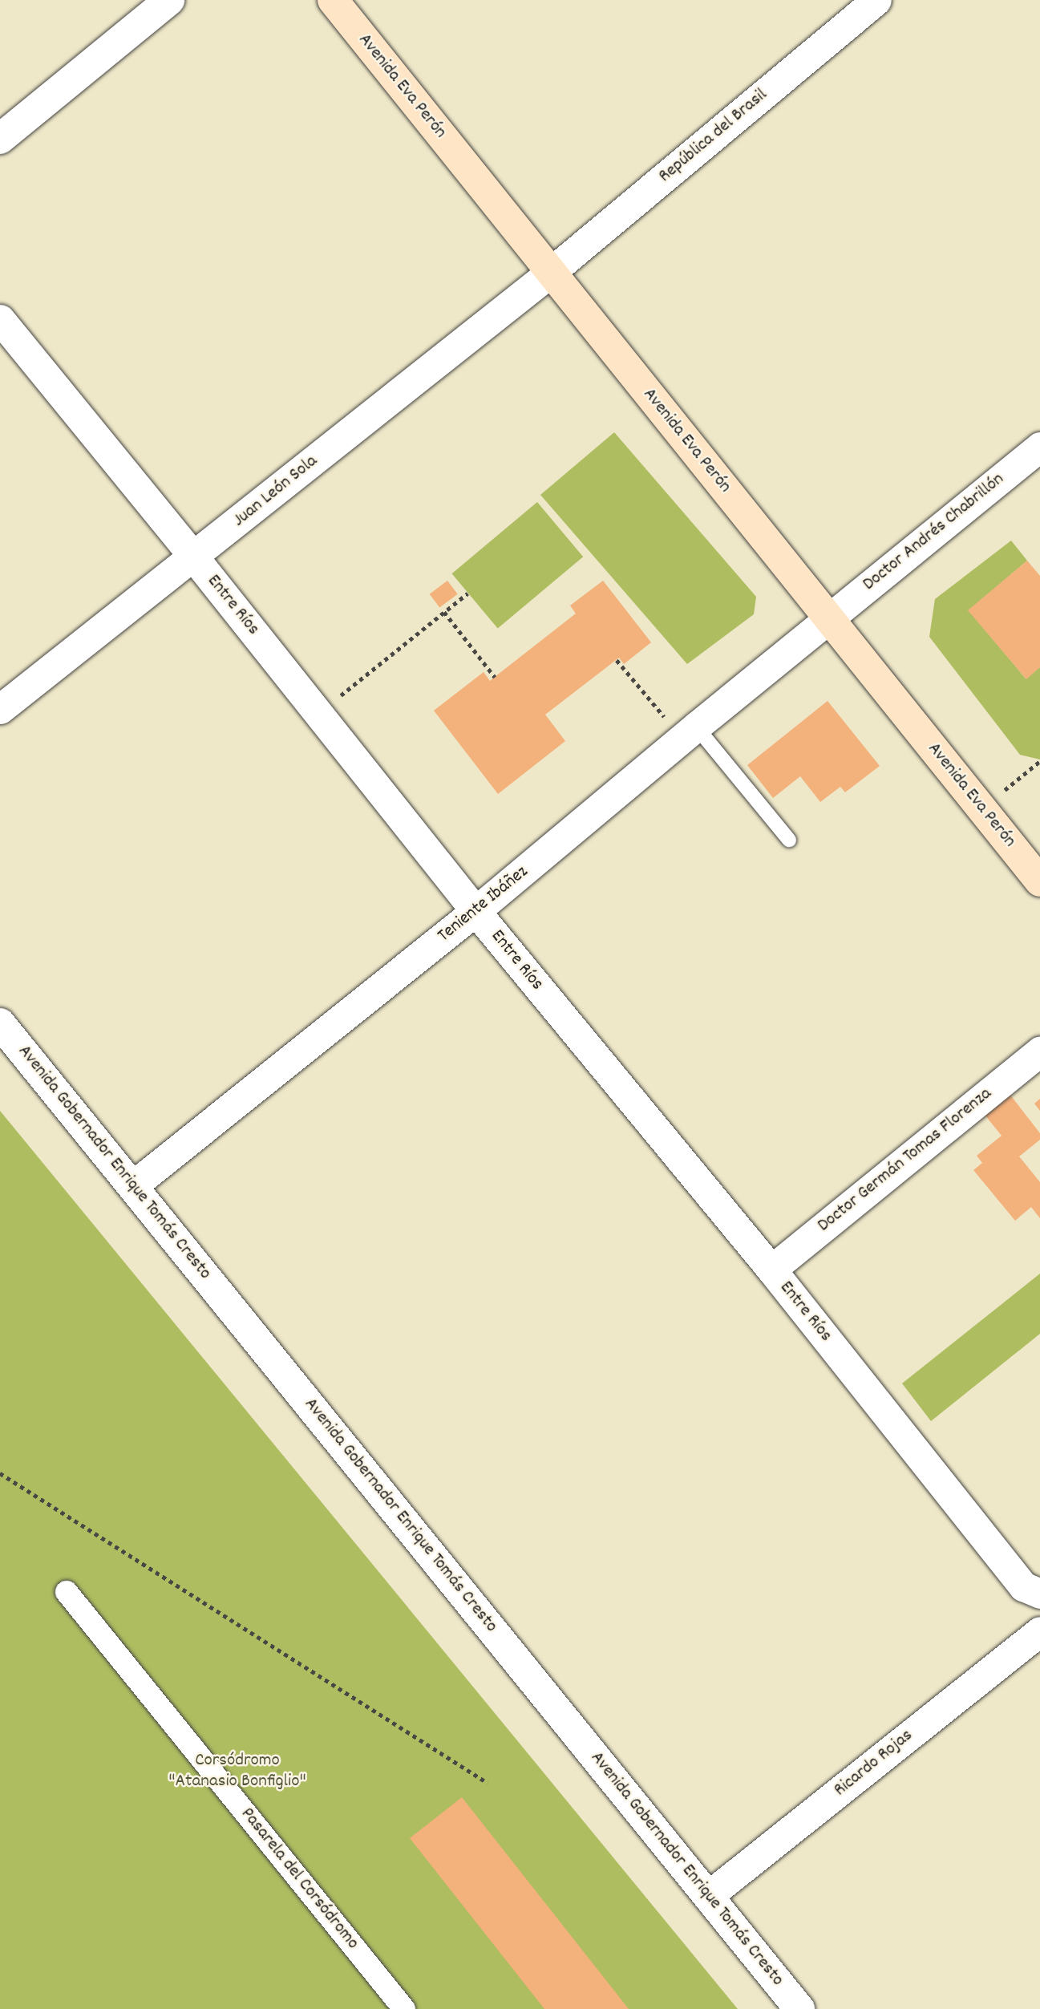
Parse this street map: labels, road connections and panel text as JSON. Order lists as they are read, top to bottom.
{
  "streets": {
    "main road": ["Avenida Eva Perón"],
    "street": [
      "República del Brasil",
      "Juan León Sola",
      "Doctor Andrés Chabrillón",
      "Entre Ríos",
      "Teniente Ibáñez",
      "Doctor Germán Tomas Florenza",
      "Avenida Gobernador Enrique Tomás Cresto",
      "Ricardo Rojas",
      "Pasarela del Corsódromo"
    ]
  },
  "crossings": [
    ["Avenida Eva Perón", "República del Brasil"],
    ["Avenida Eva Perón", "Juan León Sola"],
    ["Avenida Eva Perón", "Doctor Andrés Chabrillón"],
    ["Avenida Eva Perón", "Teniente Ibáñez"],
    ["República del Brasil", "Juan León Sola"],
    ["Juan León Sola", "Entre Ríos"],
    ["Doctor Andrés Chabrillón", "Teniente Ibáñez"],
    ["Entre Ríos", "Teniente Ibáñez"],
    ["Entre Ríos", "Doctor Germán Tomas Florenza"],
    ["Teniente Ibáñez", "Avenida Gobernador Enrique Tomás Cresto"],
    ["Avenida Gobernador Enrique Tomás Cresto", "Ricardo Rojas"]
  ],
  "parks": ["Corsódromo \"Atanasio Bonfiglio\""]
}
